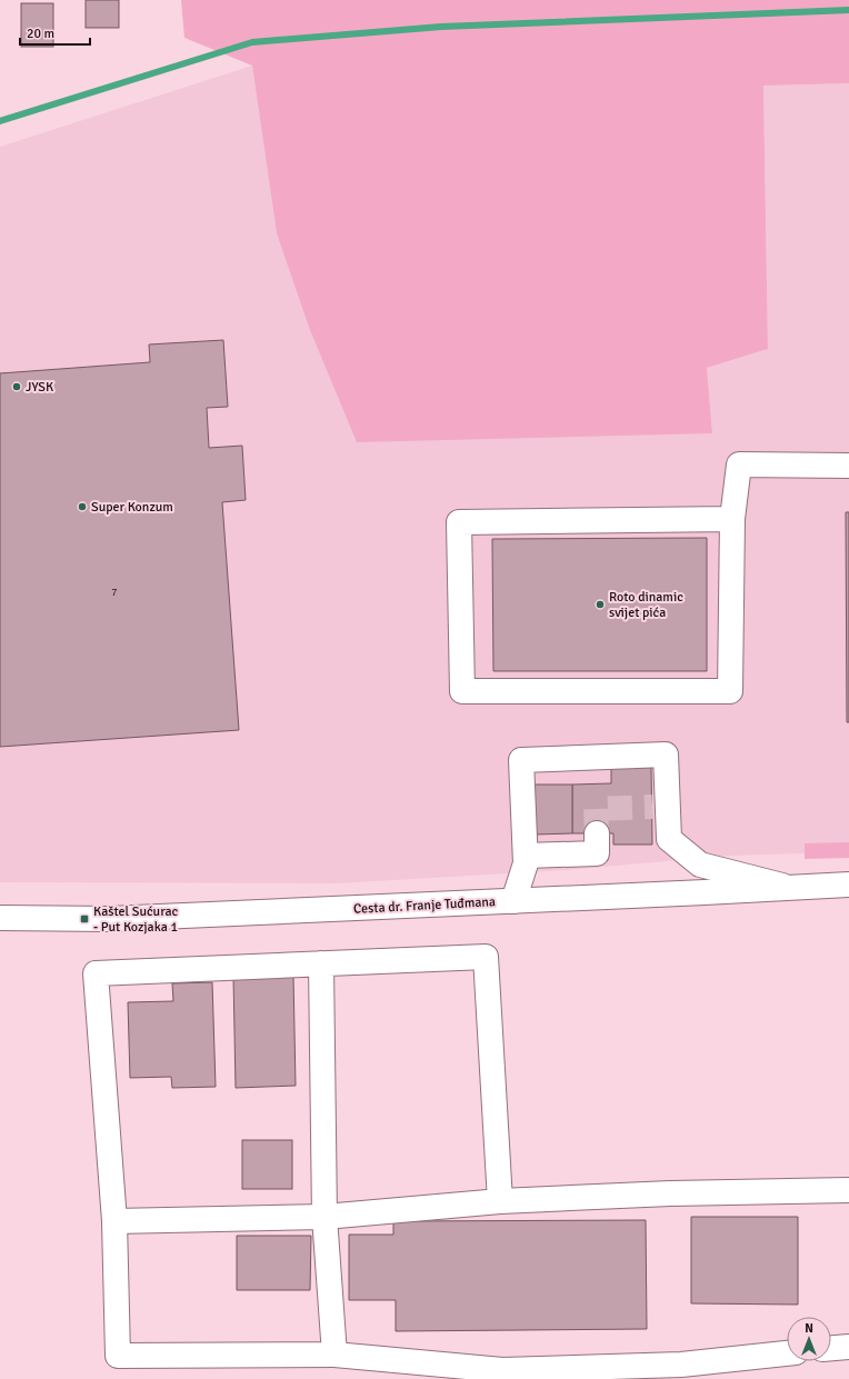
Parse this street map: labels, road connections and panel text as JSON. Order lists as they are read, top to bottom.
{
  "streets": {
    "main road": ["Cesta dr. Franje Tuđmana"]
  },
  "places": {
    "other": ["JYSK", "Super Konzum", "Roto dinamic svijet pića"],
    "transit": ["Kaštel Sućurac - Put Kozjaka 1"]
  },
  "house_numbers": ["7"],
  "scale_bar": "20 m",
  "north": "top"
}
